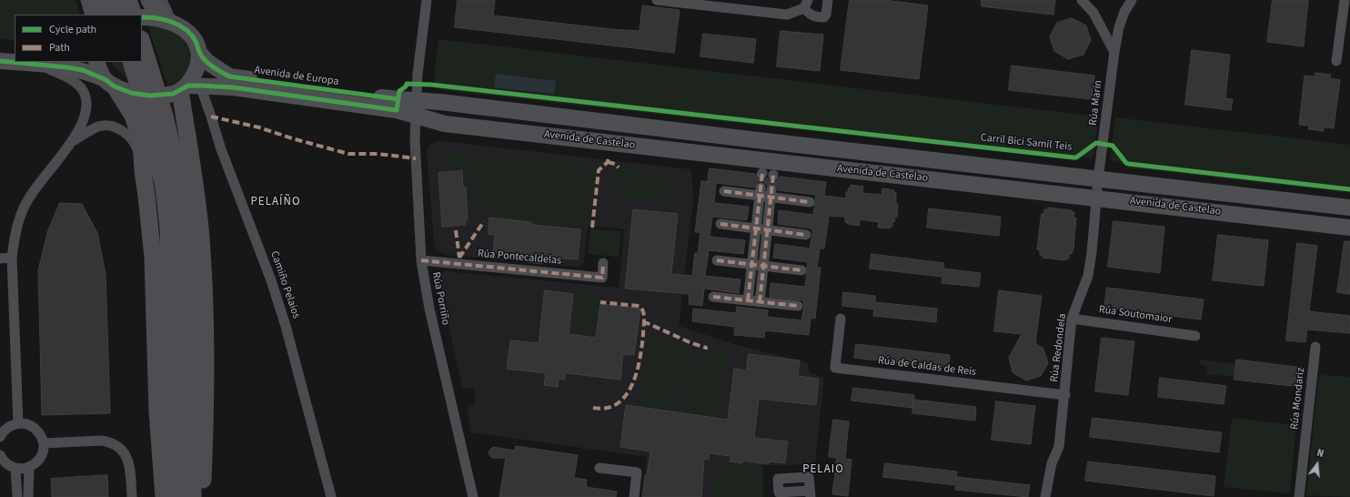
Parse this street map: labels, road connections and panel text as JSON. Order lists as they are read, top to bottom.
{
  "streets": {
    "main road": ["Avenida de Europa", "Avenida de Castelao"],
    "street": [
      "Rúa Marín",
      "Rúa Pontecaldelas",
      "Camiño Pelaios",
      "Rúa Porriño",
      "Rúa Soutomaior",
      "Rúa Redondela",
      "Rúa de Caldas de Reis",
      "Rúa Mondariz"
    ],
    "cycle path": ["Carril Bici Samil Teis"]
  },
  "crossings": [
    ["Avenida de Europa", "Avenida de Castelao"],
    ["Avenida de Europa", "Camiño Pelaios"],
    ["Avenida de Europa", "Rúa Porriño"],
    ["Rúa Marín", "Avenida de Castelao"],
    ["Rúa Marín", "Rúa Redondela"],
    ["Avenida de Castelao", "Rúa Porriño"],
    ["Avenida de Castelao", "Rúa Redondela"],
    ["Rúa Pontecaldelas", "Rúa Porriño"],
    ["Rúa Soutomaior", "Rúa Redondela"],
    ["Rúa Redondela", "Rúa de Caldas de Reis"]
  ],
  "districts": ["PELAÍÑO", "PELAIO"],
  "legend": ["Cycle path", "Path"],
  "north": "top"
}
